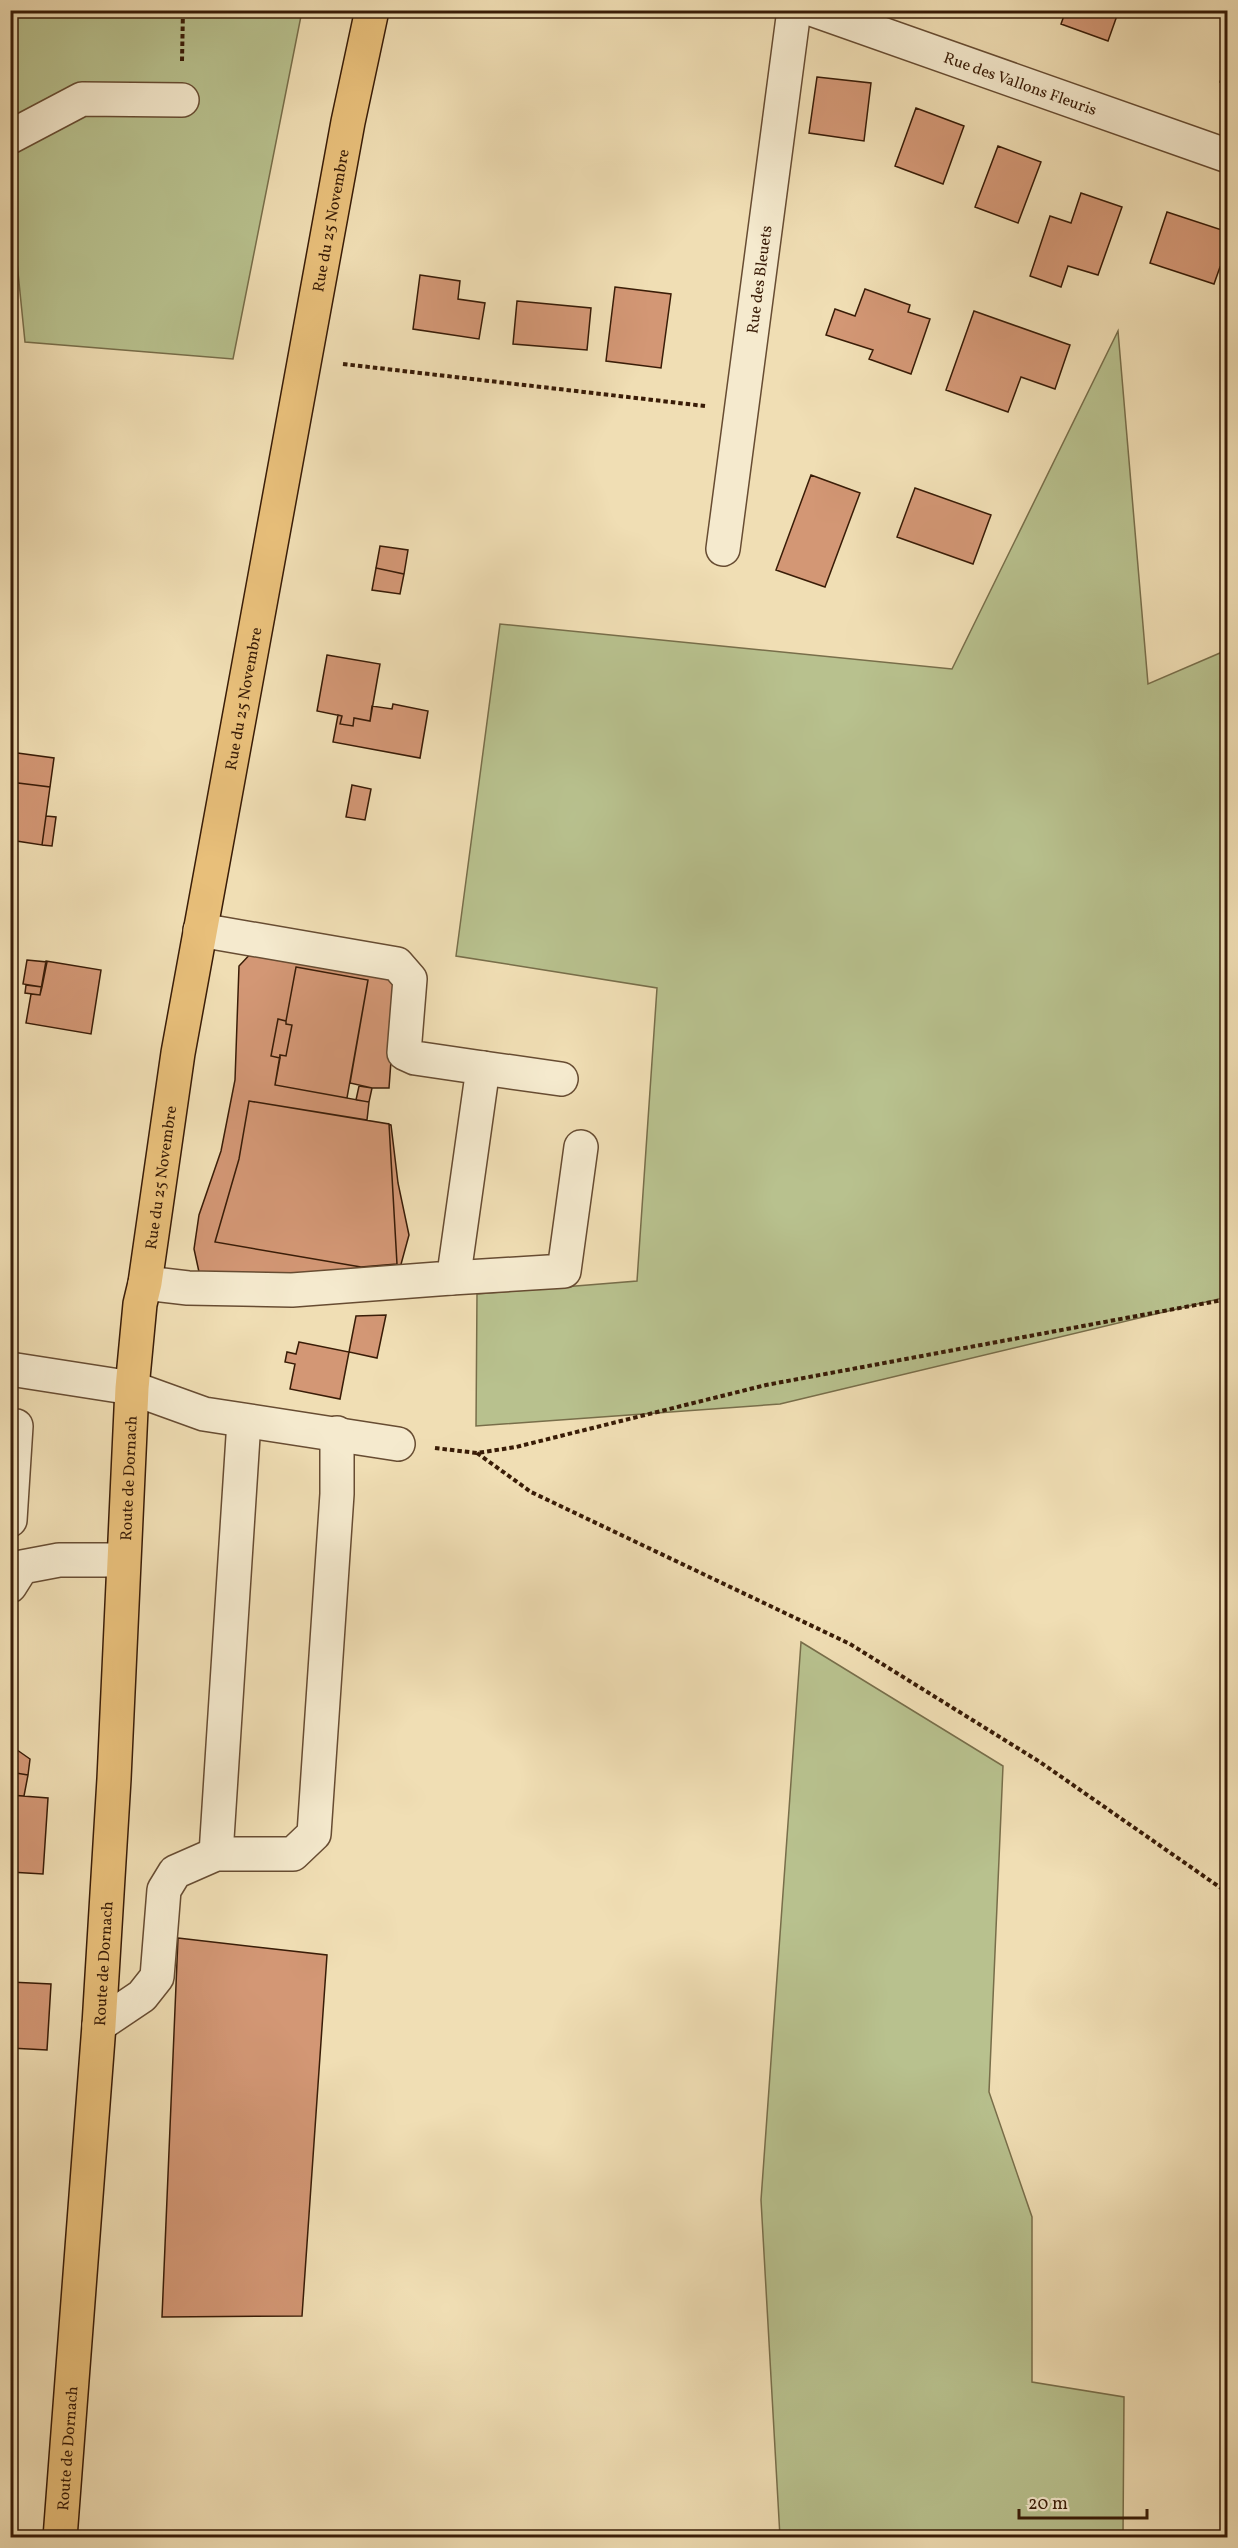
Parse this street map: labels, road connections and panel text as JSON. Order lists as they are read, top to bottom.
{
  "streets": {
    "main road": ["Rue du 25 Novembre", "Route de Dornach"],
    "street": ["Rue des Vallons Fleuris", "Rue des Bleuets"]
  },
  "crossings": [
    ["Rue du 25 Novembre", "Route de Dornach"]
  ],
  "scale_bar": "20 m"
}
